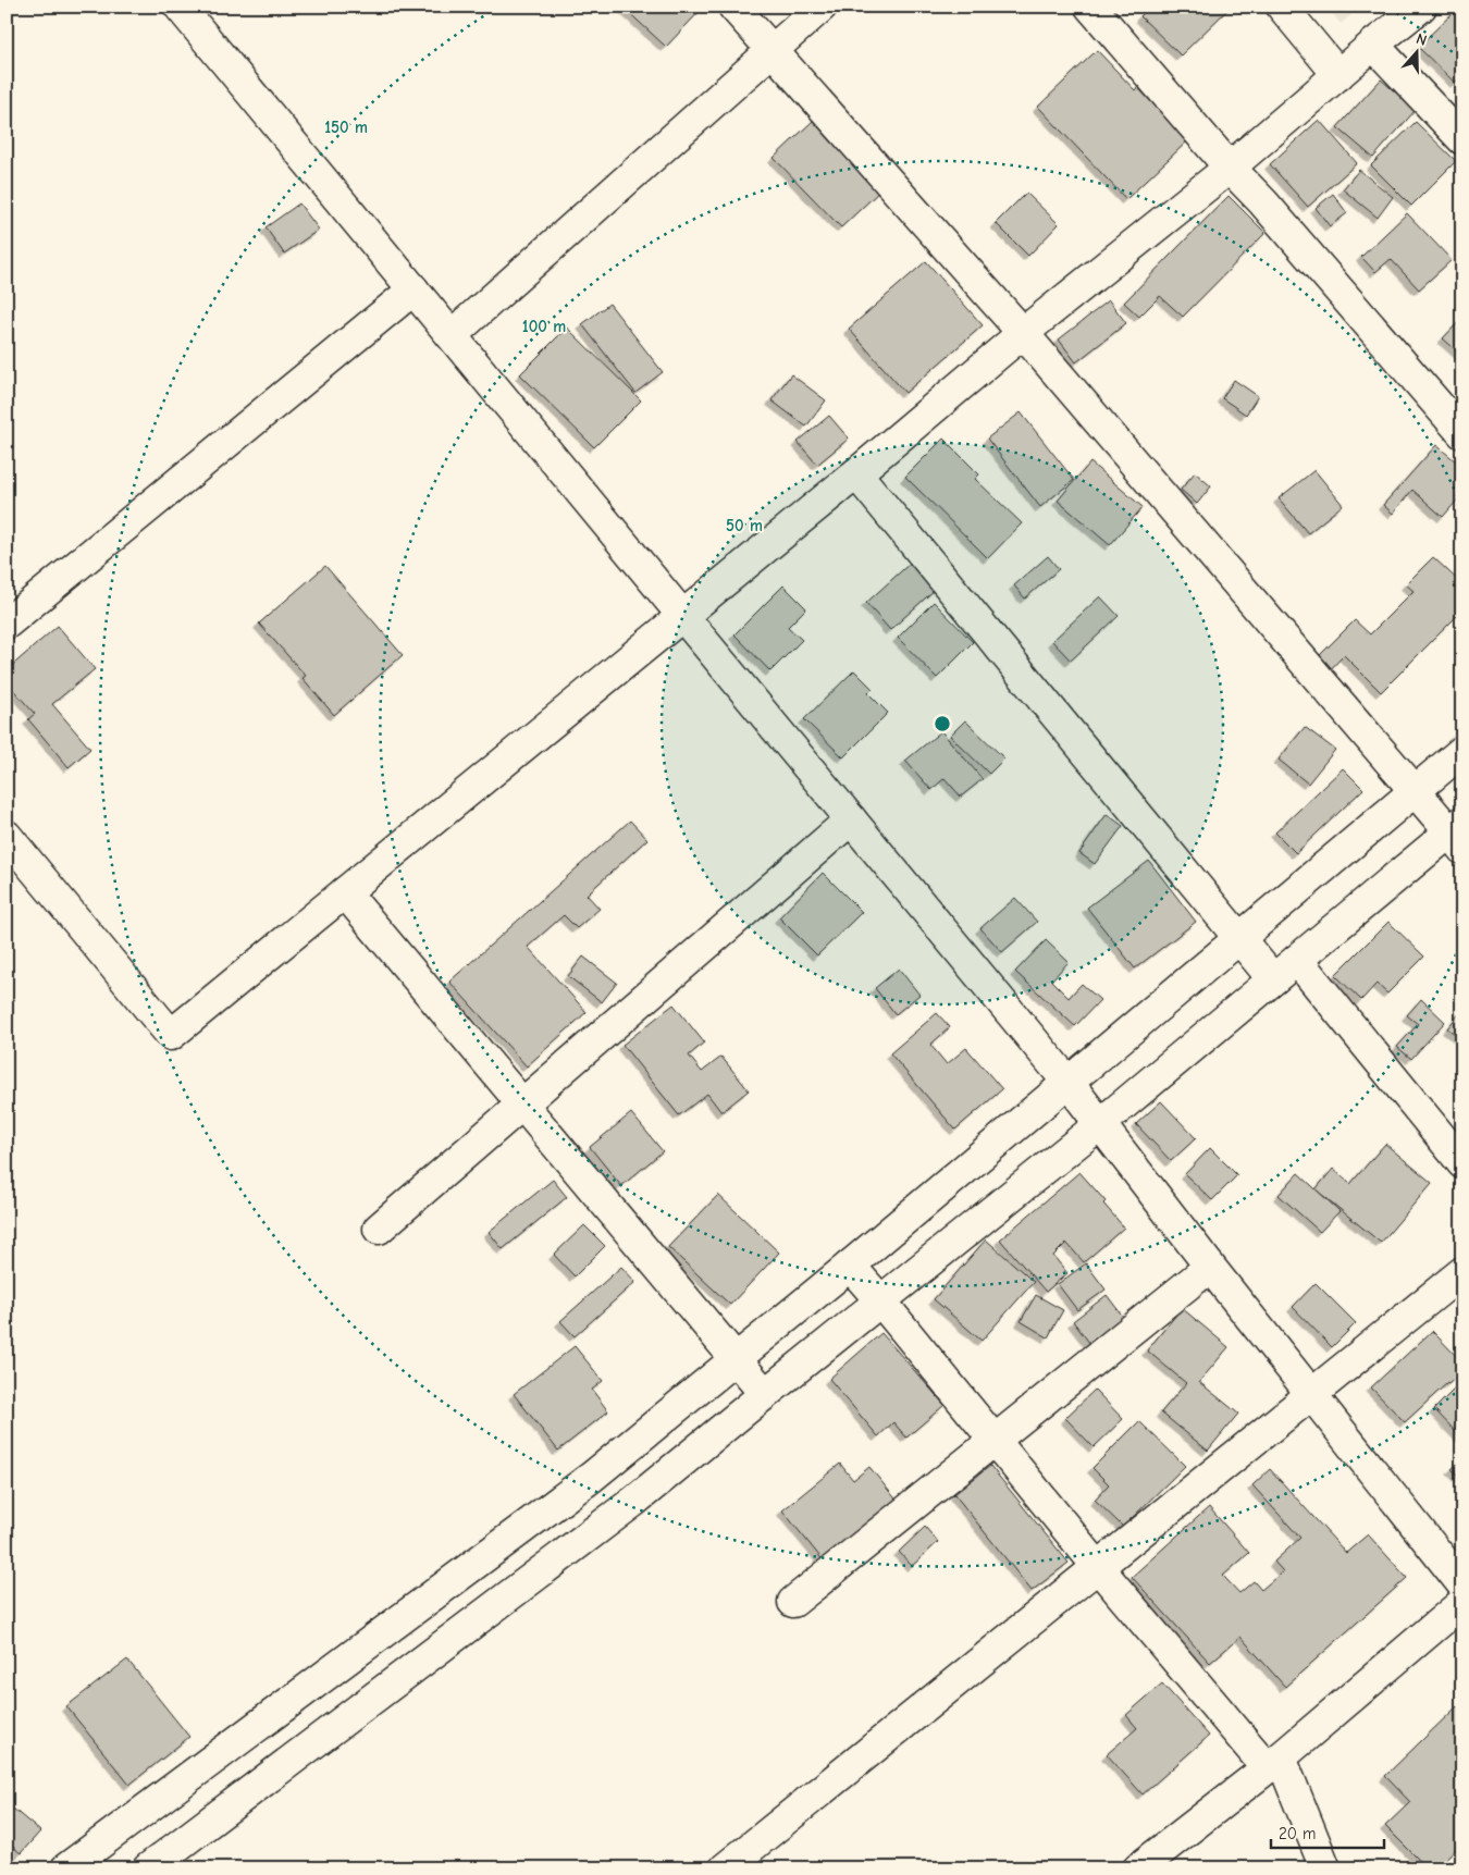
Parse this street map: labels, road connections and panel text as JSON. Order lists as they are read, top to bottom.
{
  "scale_bar": "20 m",
  "north": "top",
  "rings": ["150 m", "100 m", "50 m"]
}
